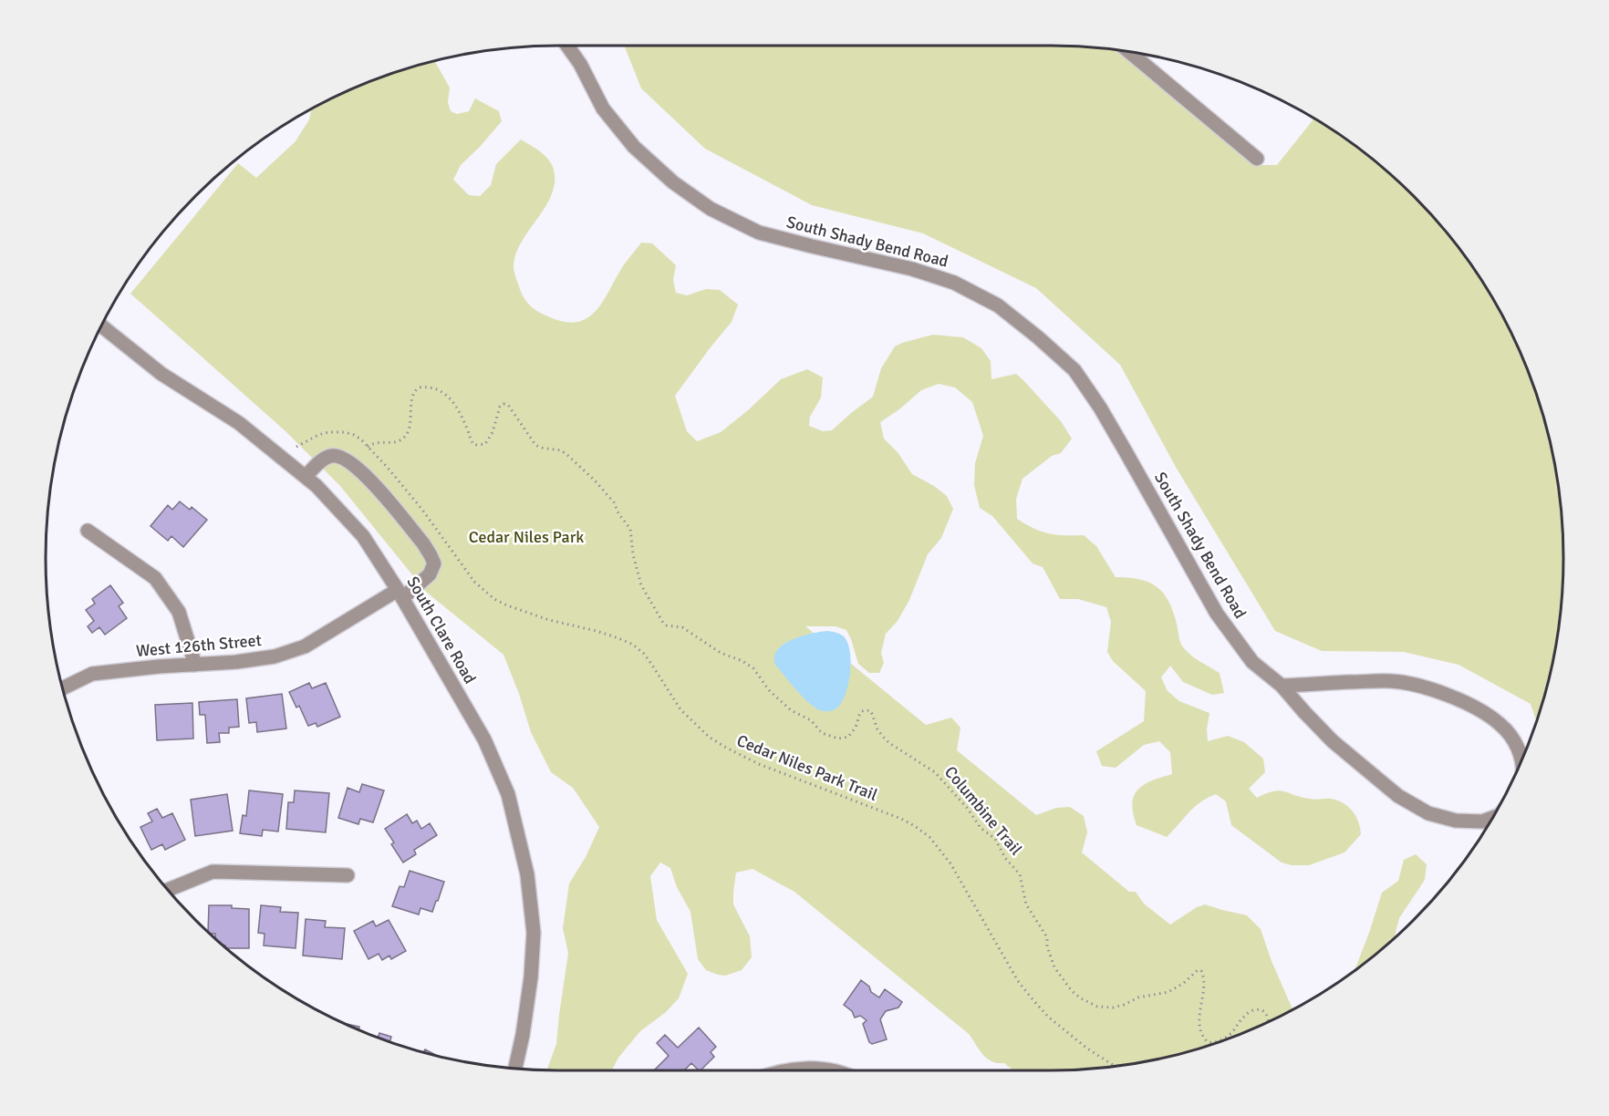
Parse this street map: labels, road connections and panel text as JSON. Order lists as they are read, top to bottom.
{
  "streets": {
    "street": ["South Shady Bend Road", "South Clare Road", "West 126th Street"],
    "path": ["Cedar Niles Park Trail", "Columbine Trail"]
  },
  "crossings": [
    ["South Clare Road", "West 126th Street"],
    ["Cedar Niles Park Trail", "Columbine Trail"]
  ],
  "parks": ["Cedar Niles Park"]
}
